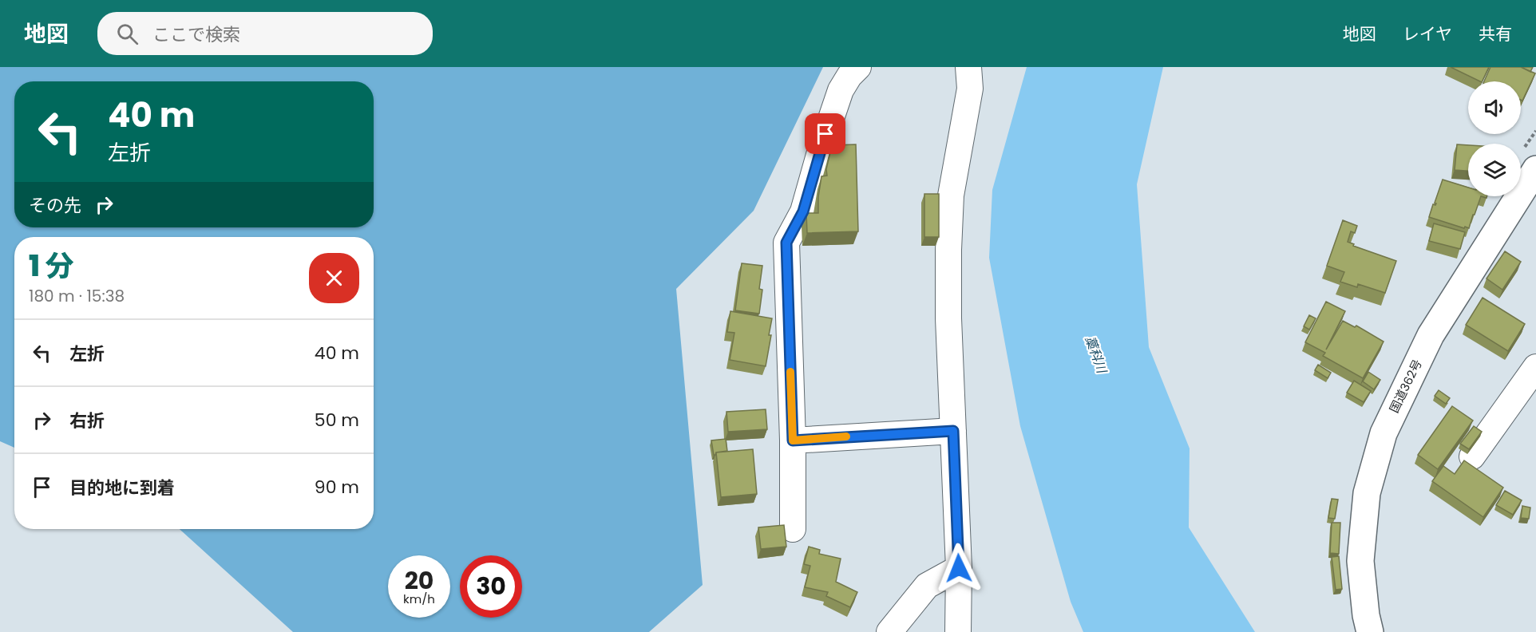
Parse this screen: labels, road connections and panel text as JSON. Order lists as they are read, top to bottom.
{
  "streets": {
    "highway": ["国道362号"]
  },
  "water": ["藁科川"],
  "page": {
    "header": "地図",
    "search": "ここで検索",
    "nav": ["地図", "レイヤ", "共有"],
    "turn": ["40 m", "左折"],
    "then": "その先",
    "heading": ["1 分", "180 m · 15:38"],
    "list": [
      {
        "name": "左折",
        "value": "40 m"
      },
      {
        "name": "右折",
        "value": "50 m"
      },
      {
        "name": "目的地に到着",
        "value": "90 m"
      }
    ],
    "speed": "20 km/h",
    "limit": "30"
  }
}
